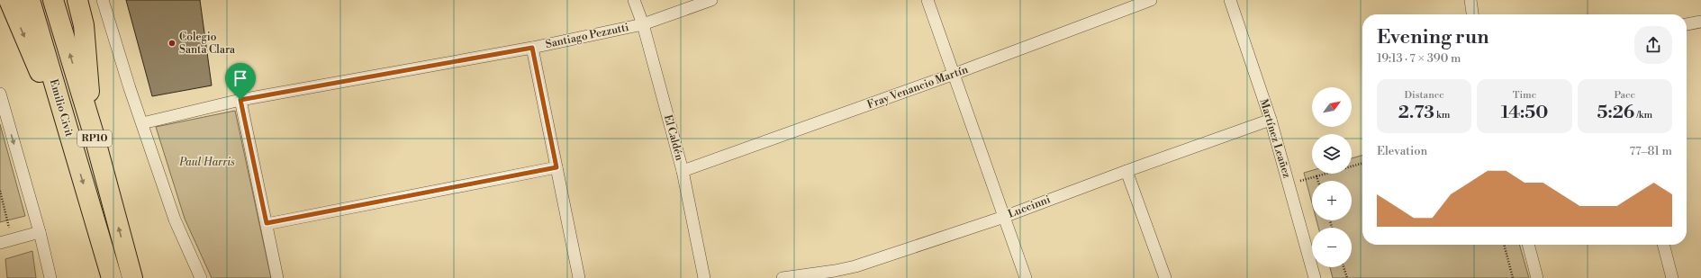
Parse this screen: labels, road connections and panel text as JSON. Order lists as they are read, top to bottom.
{
  "streets": {
    "highway": ["Emilio Civit", "RP10"],
    "street": [
      "Santiago Pezzutti",
      "Fray Venancio Martín",
      "El Caldén",
      "Martínez Leañez",
      "Luccinni"
    ]
  },
  "crossings": [
    ["Santiago Pezzutti", "El Caldén"],
    ["Fray Venancio Martín", "El Caldén"],
    ["Martínez Leañez", "Luccinni"]
  ],
  "parks": ["Paul Harris"],
  "places": ["Colegio Santa Clara"],
  "north": "top right",
  "page": {
    "heading": ["Evening run", "19:13 · 7 × 390 m"],
    "stats": [
      ["Distance", "2.73 km"],
      ["Time", "14:50"],
      ["Pace", "5:26 /km"]
    ],
    "map_buttons": ["+", "−"],
    "chart": ["Elevation", "77–81 m"]
  }
}
